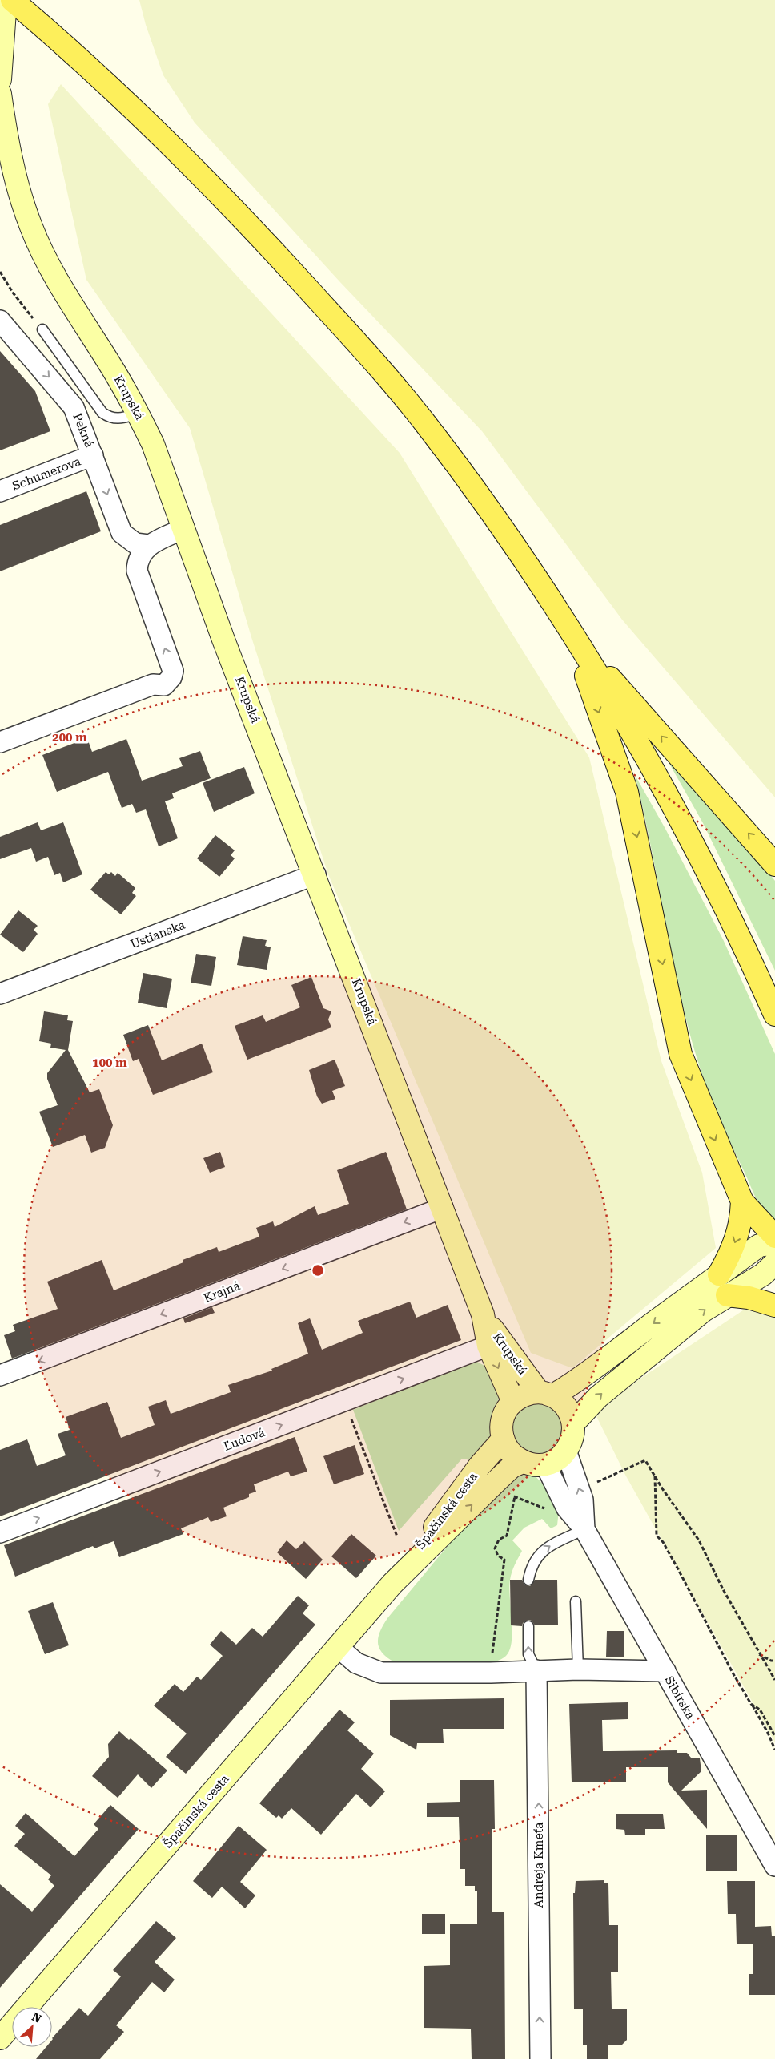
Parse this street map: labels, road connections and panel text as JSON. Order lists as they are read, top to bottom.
{
  "streets": {
    "street": [
      "Krupská",
      "Pekná",
      "Schumerova",
      "Ustianska",
      "Krajná",
      "Ľudová",
      "Špačinská cesta",
      "Sibírska",
      "Andreja Kmeťa"
    ]
  },
  "crossings": [
    ["Krupská", "Ustianska"],
    ["Krupská", "Krajná"],
    ["Krupská", "Ľudová"],
    ["Krupská", "Špačinská cesta"],
    ["Krupská", "Sibírska"],
    ["Pekná", "Schumerova"],
    ["Špačinská cesta", "Sibírska"]
  ],
  "one_way": [
    "Pekná",
    "Krajná",
    "Ľudová",
    "Andreja Kmeťa"
  ],
  "north": "top right",
  "rings": ["200 m", "100 m"]
}
